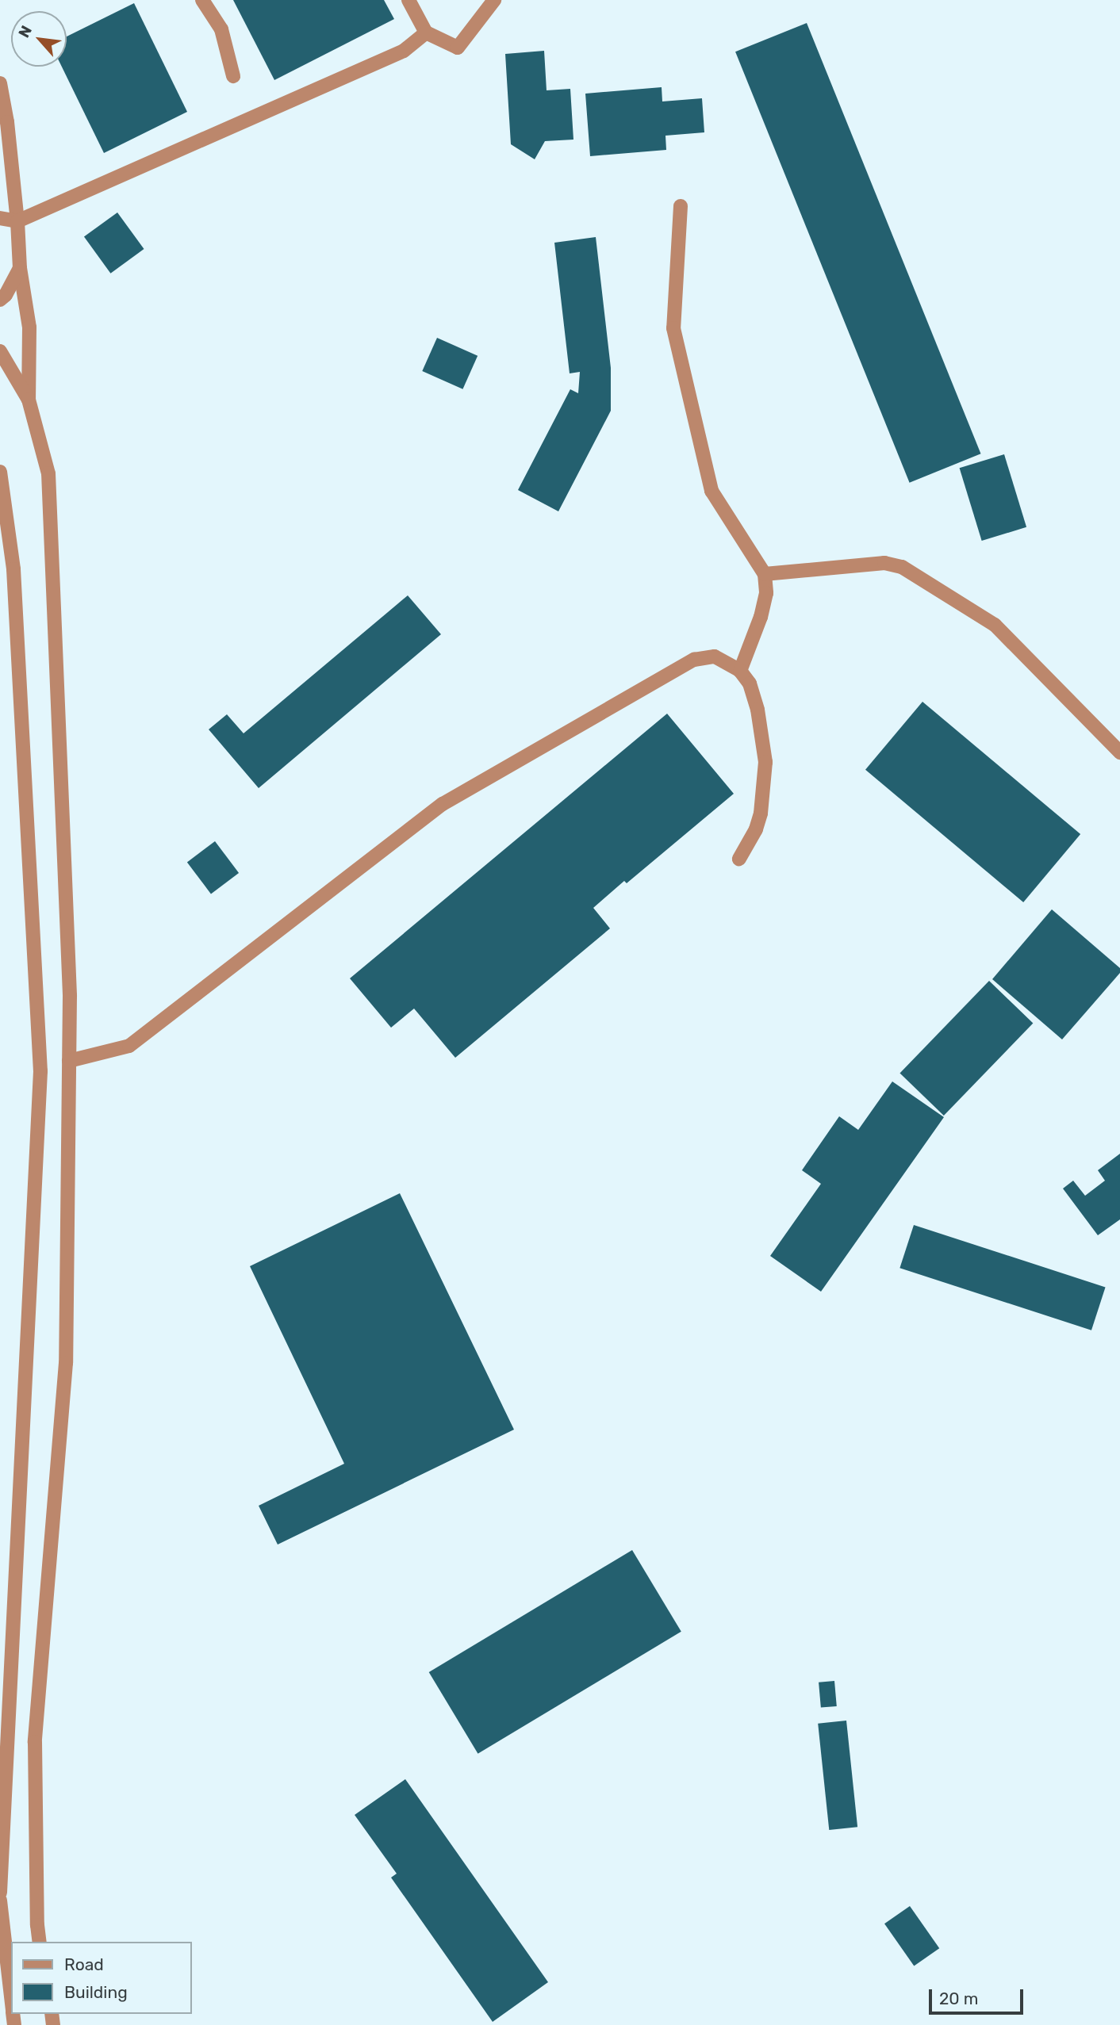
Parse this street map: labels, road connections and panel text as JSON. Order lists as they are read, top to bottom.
{
  "legend": ["Road", "Building"],
  "scale_bar": "20 m",
  "north": "top left"
}
